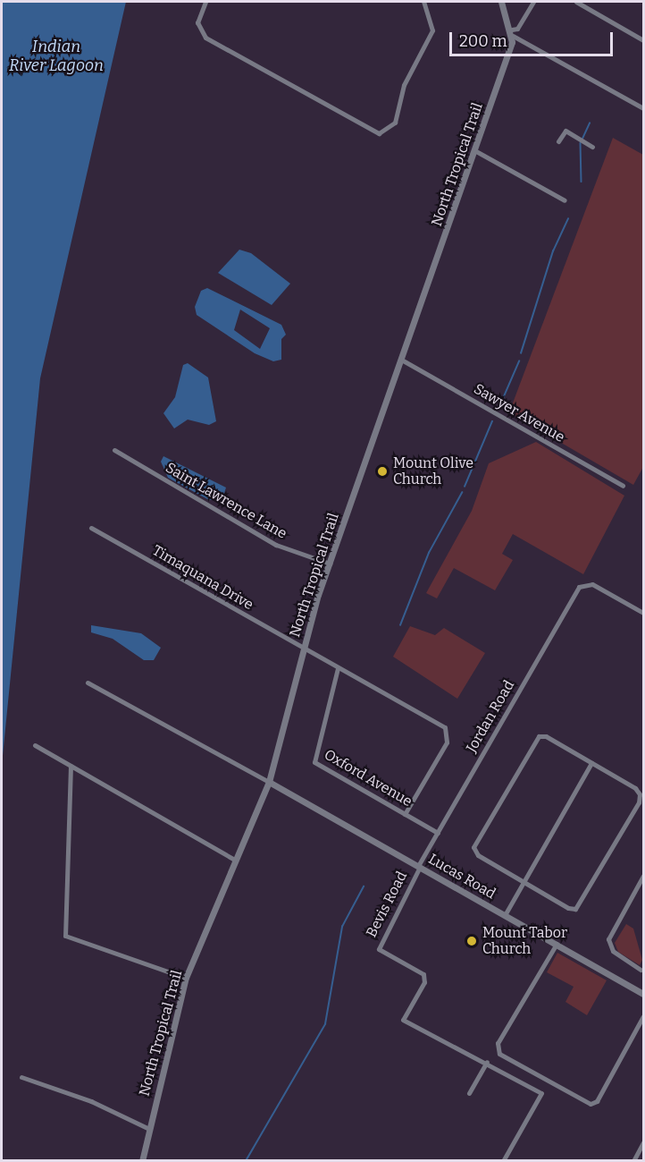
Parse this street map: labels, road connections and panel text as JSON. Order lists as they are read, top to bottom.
{
  "streets": {
    "street": [
      "North Tropical Trail",
      "Sawyer Avenue",
      "Saint Lawrence Lane",
      "Timaquana Drive",
      "Jordan Road",
      "Oxford Avenue",
      "Lucas Road",
      "Bevis Road"
    ]
  },
  "crossings": [
    ["North Tropical Trail", "Sawyer Avenue"],
    ["North Tropical Trail", "Saint Lawrence Lane"],
    ["North Tropical Trail", "Timaquana Drive"],
    ["North Tropical Trail", "Lucas Road"],
    ["Timaquana Drive", "Oxford Avenue"],
    ["Jordan Road", "Oxford Avenue"],
    ["Jordan Road", "Lucas Road"],
    ["Jordan Road", "Bevis Road"],
    ["Lucas Road", "Bevis Road"]
  ],
  "water": ["Indian River Lagoon"],
  "places": ["Mount Olive Church", "Mount Tabor Church"],
  "scale_bar": "200 m"
}
